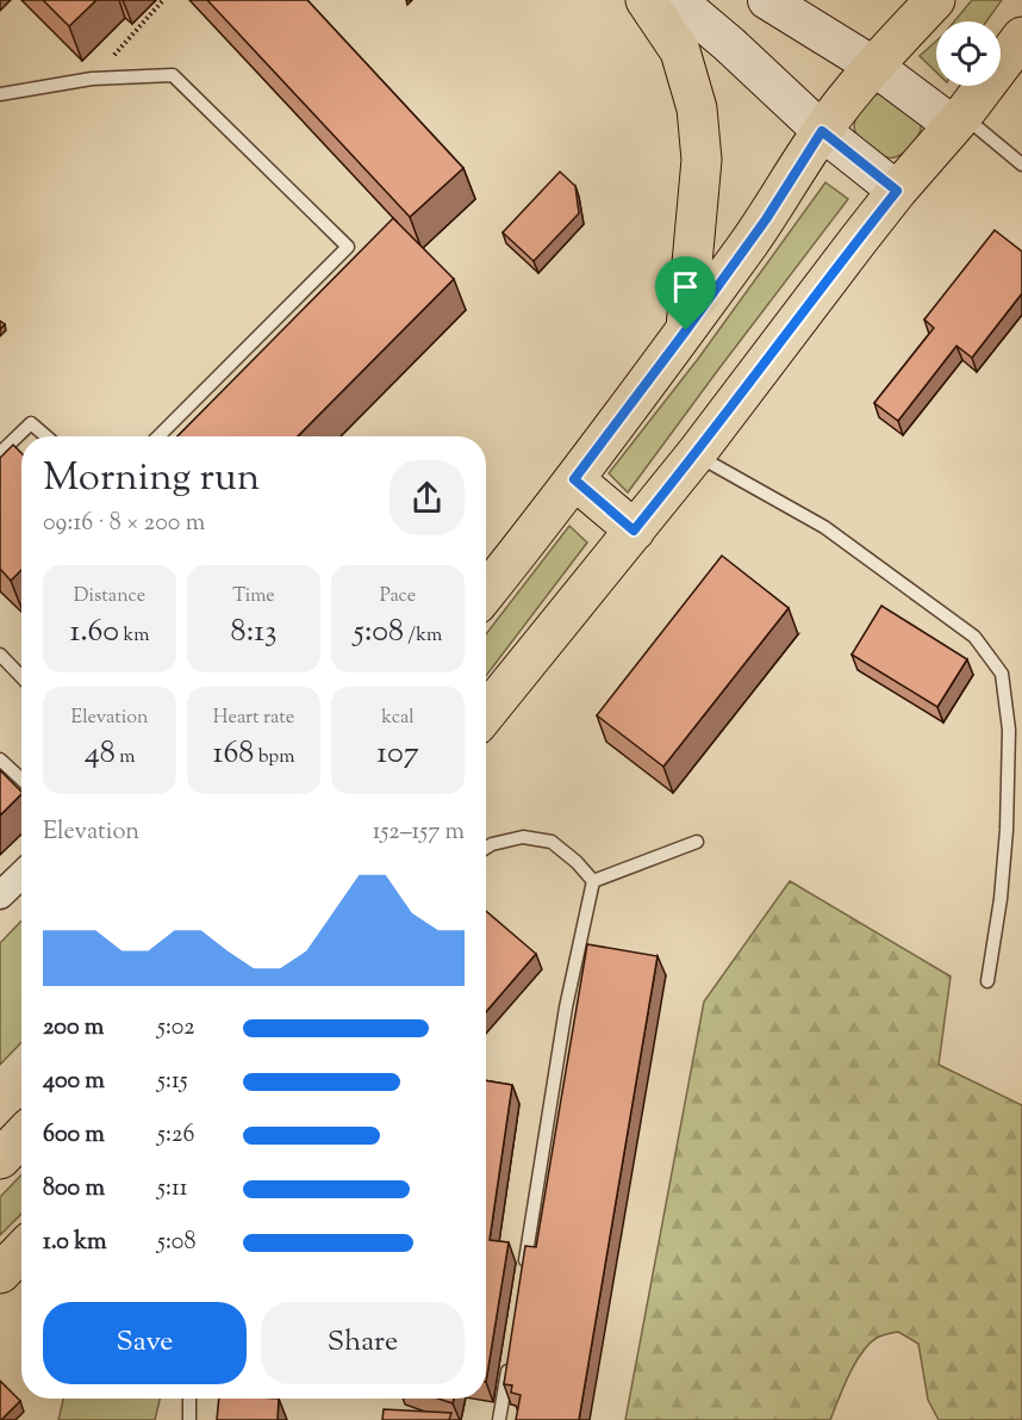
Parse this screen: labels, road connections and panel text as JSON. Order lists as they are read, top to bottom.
{
  "page": {
    "heading": ["Morning run", "09:16 · 8 × 200 m"],
    "stats": [
      ["Distance", "1.60 km"],
      ["Time", "8:13"],
      ["Pace", "5:08 /km"],
      ["Elevation", "48 m"],
      ["Heart rate", "168 bpm"],
      ["kcal", "107"]
    ],
    "chart": ["Elevation", "152–157 m"],
    "list": [
      {
        "name": "200 m",
        "note": "5:02"
      },
      {
        "name": "400 m",
        "note": "5:15"
      },
      {
        "name": "600 m",
        "note": "5:26"
      },
      {
        "name": "800 m",
        "note": "5:11"
      },
      {
        "name": "1.0 km",
        "note": "5:08"
      }
    ],
    "buttons": ["Save", "Share"]
  }
}
